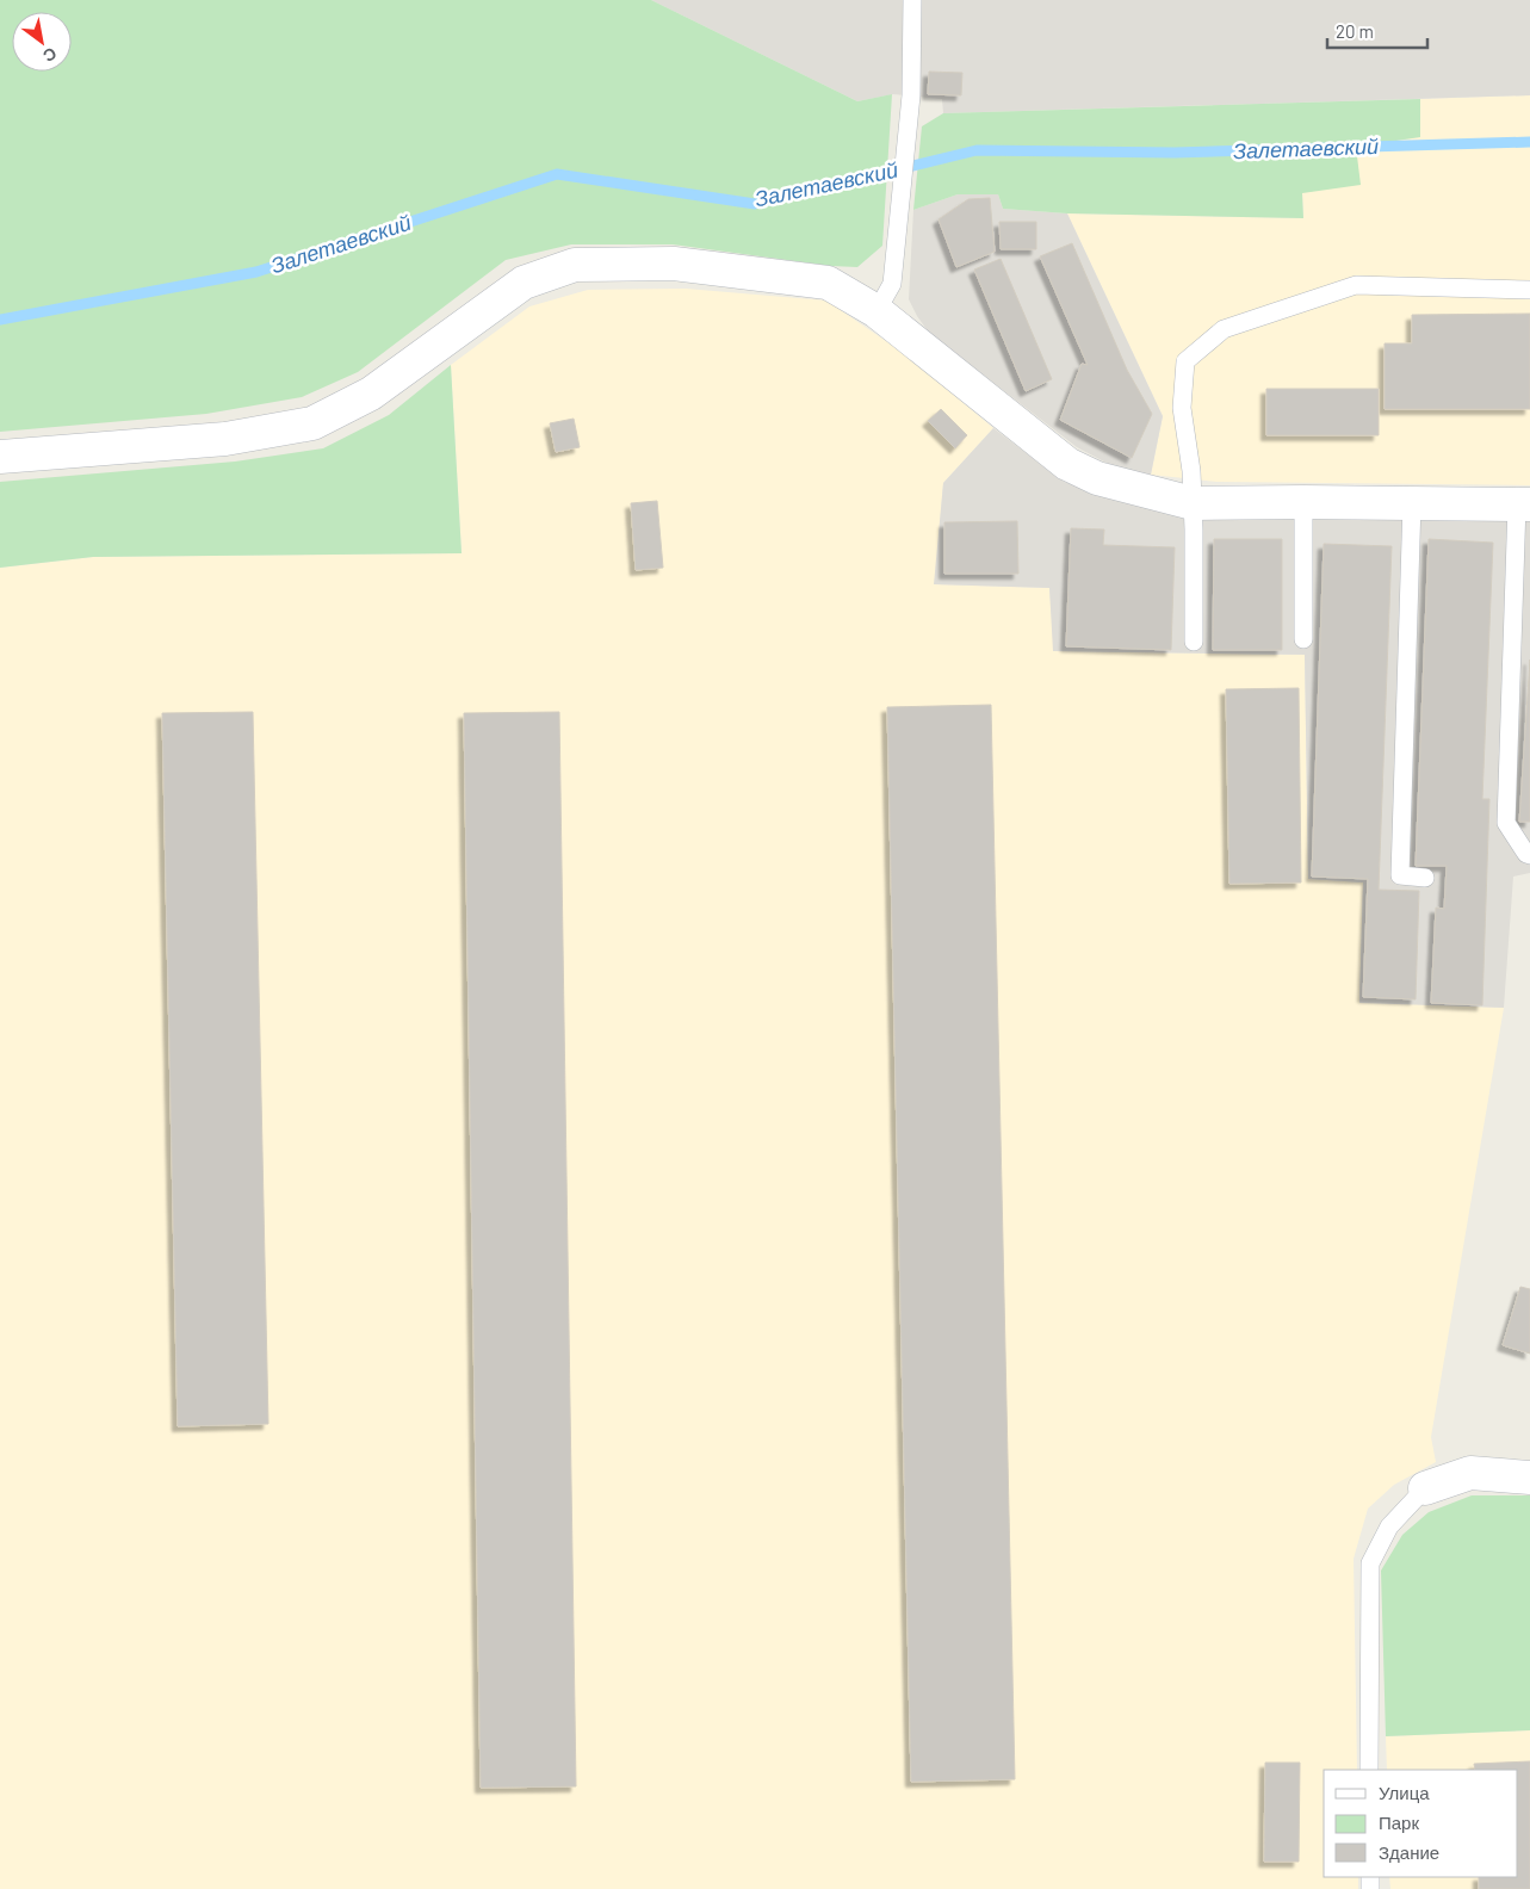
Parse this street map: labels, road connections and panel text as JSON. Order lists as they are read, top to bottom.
{
  "water": ["Залетаевский"],
  "legend": ["Улица", "Парк", "Здание"],
  "scale_bar": "20 m",
  "north": "bottom right"
}
